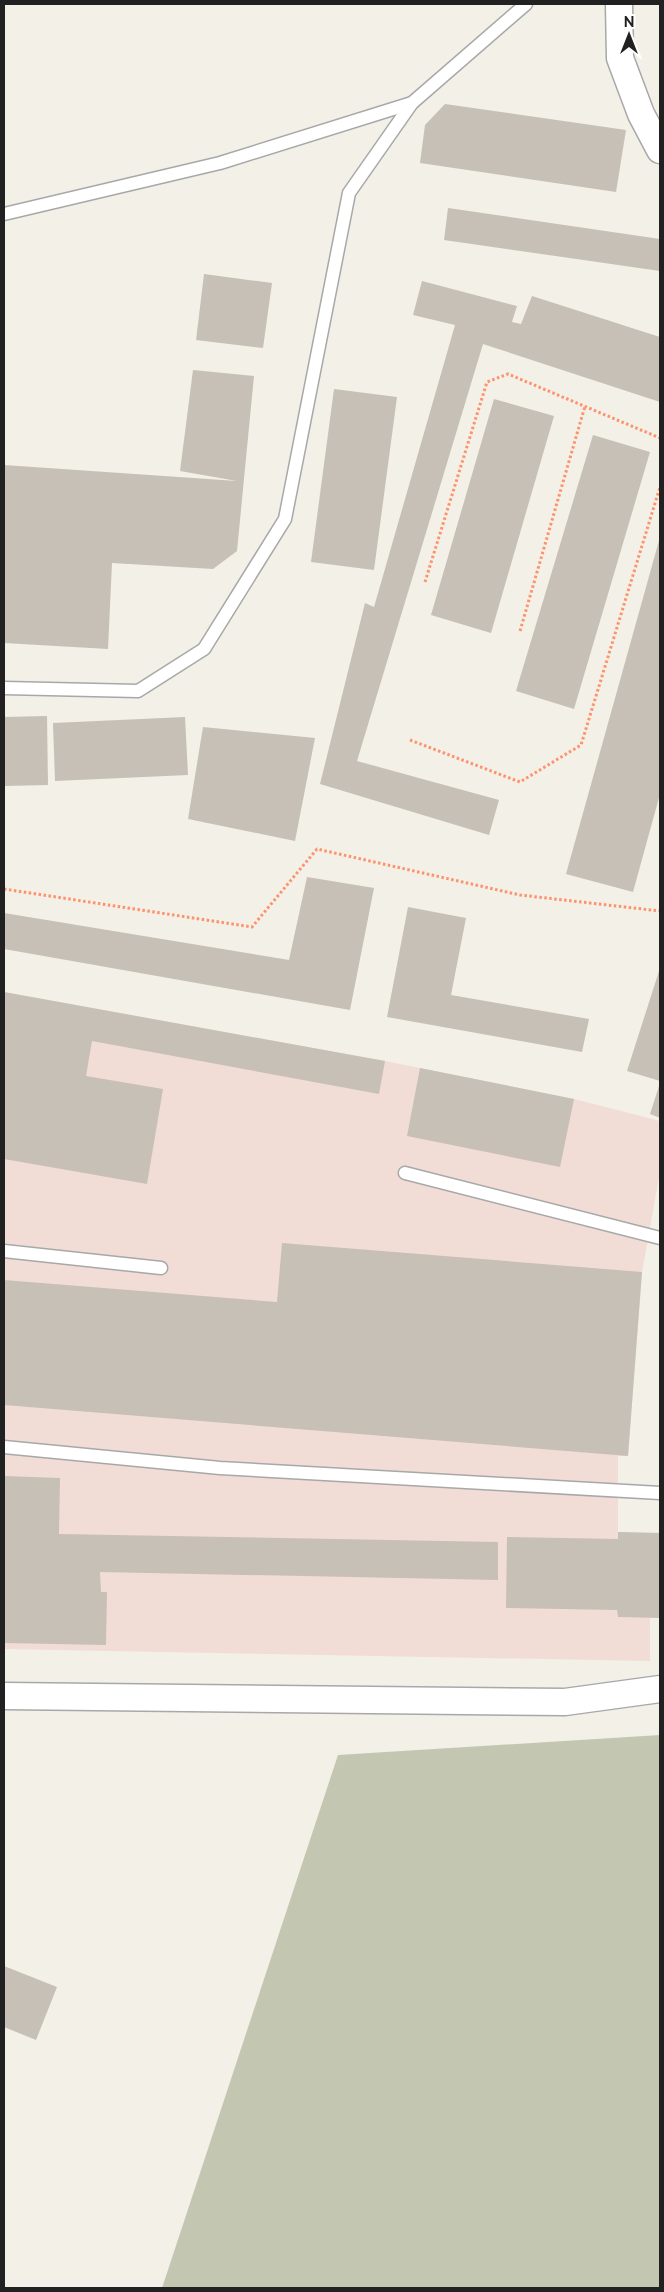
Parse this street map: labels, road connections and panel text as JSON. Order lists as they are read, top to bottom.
{
  "north": "top"
}
